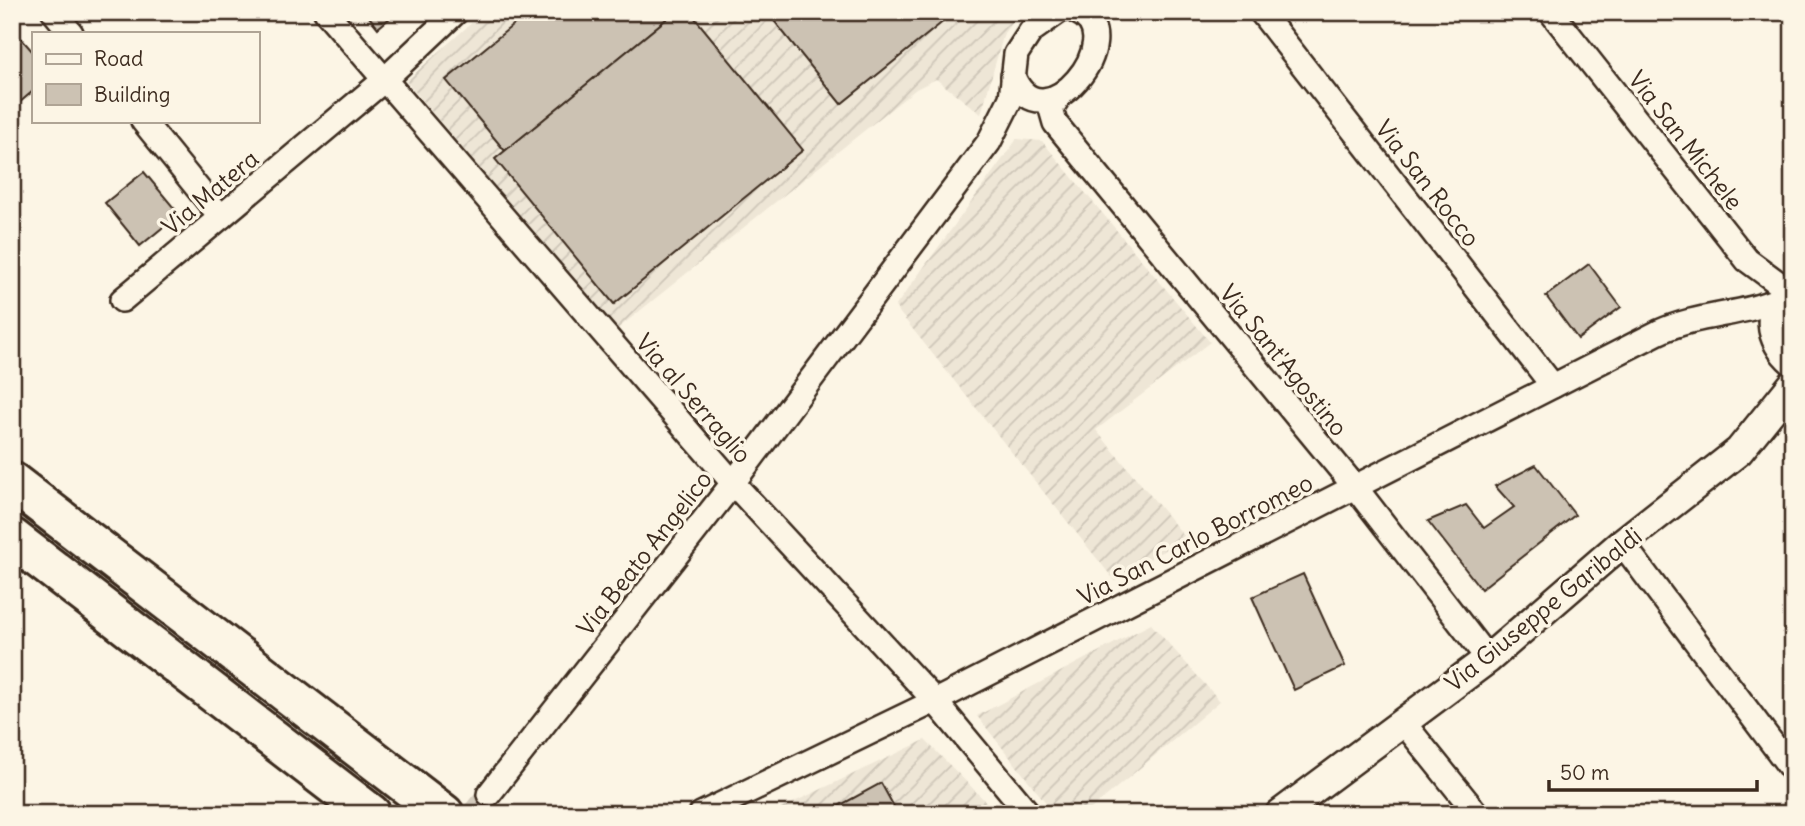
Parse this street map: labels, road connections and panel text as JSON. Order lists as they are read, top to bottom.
{
  "streets": {
    "street": [
      "Via San Michele",
      "Via San Rocco",
      "Via Matera",
      "Via Sant'Agostino",
      "Via al Serraglio",
      "Via San Carlo Borromeo",
      "Via Beato Angelico",
      "Via Giuseppe Garibaldi"
    ]
  },
  "crossings": [
    ["Via San Michele", "Via San Carlo Borromeo"],
    ["Via San Michele", "Via Giuseppe Garibaldi"],
    ["Via San Rocco", "Via San Carlo Borromeo"],
    ["Via Matera", "Via al Serraglio"],
    ["Via Sant'Agostino", "Via San Carlo Borromeo"],
    ["Via Sant'Agostino", "Via Beato Angelico"],
    ["Via Sant'Agostino", "Via Giuseppe Garibaldi"],
    ["Via al Serraglio", "Via San Carlo Borromeo"],
    ["Via al Serraglio", "Via Beato Angelico"],
    ["Via San Carlo Borromeo", "Via Giuseppe Garibaldi"]
  ],
  "legend": ["Road", "Building"],
  "scale_bar": "50 m"
}
